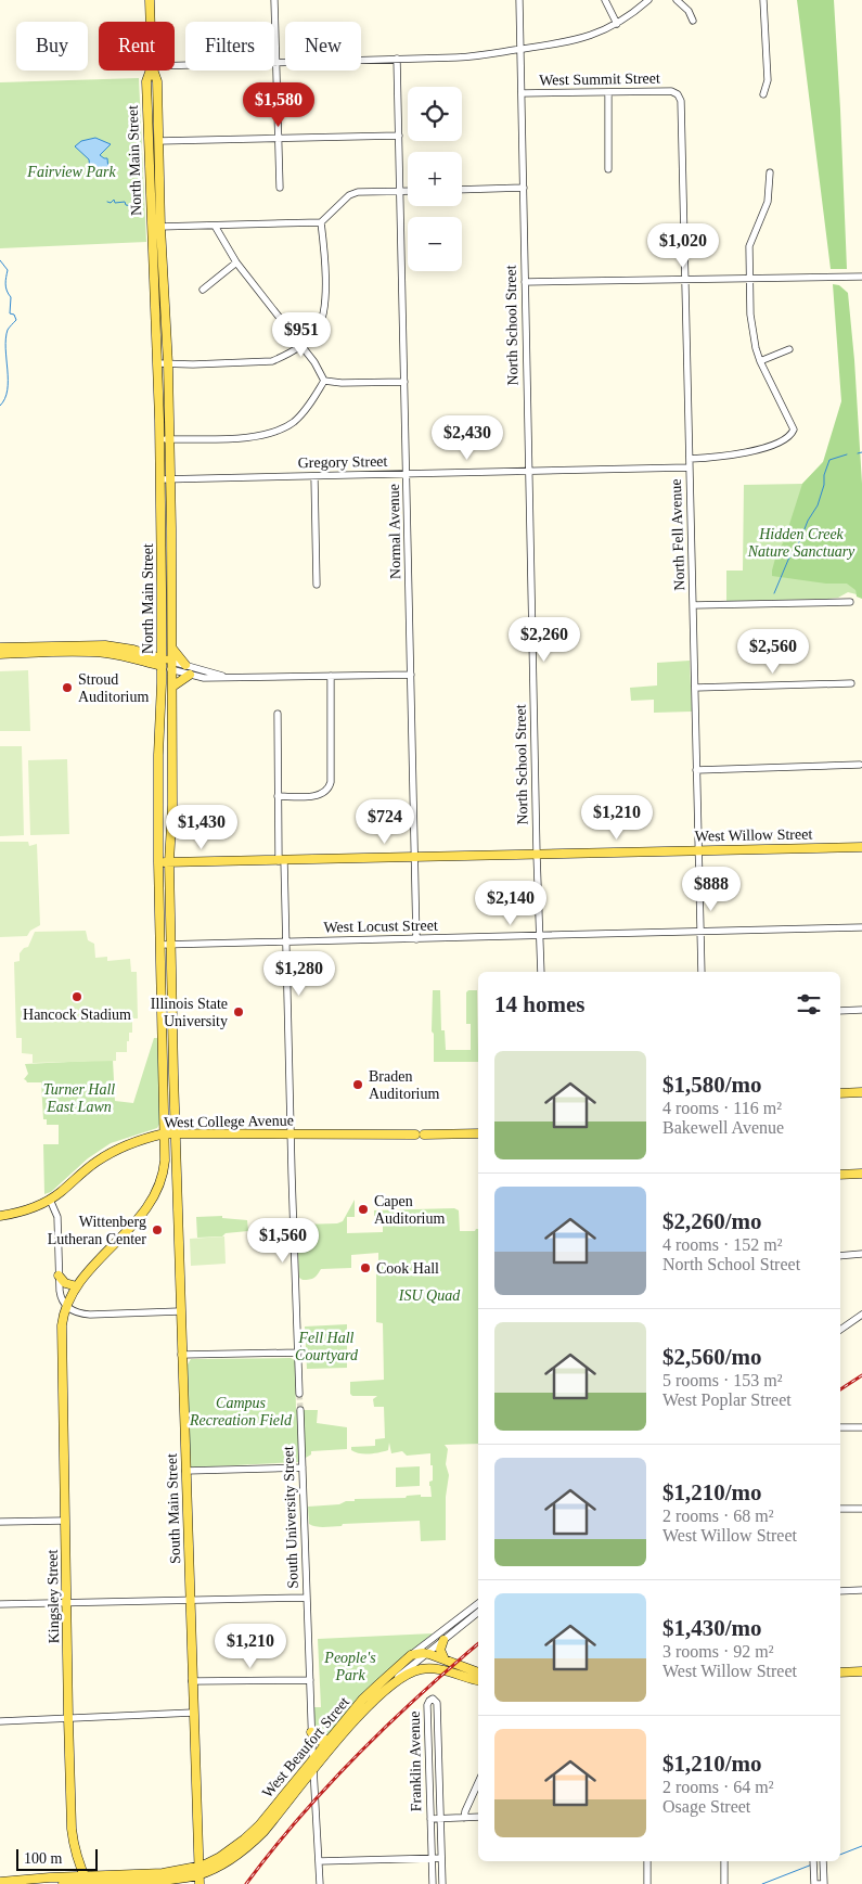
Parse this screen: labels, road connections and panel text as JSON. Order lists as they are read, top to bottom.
{
  "streets": {
    "main road": [
      "North Main Street",
      "West Willow Street",
      "West College Avenue",
      "South Main Street",
      "Kingsley Street",
      "West Beaufort Street"
    ],
    "street": [
      "West Summit Street",
      "North School Street",
      "Gregory Street",
      "Normal Avenue",
      "North Fell Avenue",
      "West Locust Street",
      "South University Street",
      "Franklin Avenue"
    ]
  },
  "crossings": [
    ["West Summit Street", "North School Street"],
    ["West Summit Street", "North Fell Avenue"],
    ["North Main Street", "Gregory Street"],
    ["North Main Street", "West Willow Street"],
    ["North Main Street", "West Locust Street"],
    ["North Main Street", "West College Avenue"],
    ["North Main Street", "South Main Street"],
    ["North Main Street", "Kingsley Street"],
    ["North School Street", "Gregory Street"],
    ["North School Street", "West Willow Street"],
    ["North School Street", "West Locust Street"],
    ["Gregory Street", "Normal Avenue"],
    ["Gregory Street", "North Fell Avenue"],
    ["Normal Avenue", "West Willow Street"],
    ["Normal Avenue", "West Locust Street"],
    ["North Fell Avenue", "West Willow Street"],
    ["North Fell Avenue", "West Locust Street"],
    ["West College Avenue", "South Main Street"],
    ["West College Avenue", "Kingsley Street"],
    ["South Main Street", "West Beaufort Street"],
    ["South University Street", "West Beaufort Street"]
  ],
  "parks": [
    "Fairview Park",
    "Hidden Creek Nature Sanctuary",
    "Turner Hall East Lawn",
    "ISU Quad",
    "Fell Hall Courtyard",
    "Campus Recreation Field",
    "People's Park"
  ],
  "places": [
    "Stroud Auditorium",
    "Hancock Stadium",
    "Illinois State University",
    "Braden Auditorium",
    "Capen Auditorium",
    "Wittenberg Lutheran Center",
    "Cook Hall"
  ],
  "scale_bar": "100 m",
  "page": {
    "chip": [
      "Buy",
      "Rent",
      "Filters",
      "New"
    ],
    "price": [
      "$1,580",
      "$1,020",
      "$951",
      "$2,430",
      "$2,260",
      "$2,560",
      "$1,210",
      "$724",
      "$1,430",
      "$888",
      "$2,140",
      "$1,280",
      "$1,560",
      "$1,210"
    ],
    "map_buttons": ["+", "−"],
    "heading": "14 homes",
    "list": [
      {
        "name": "$1,580/mo",
        "note": "4 rooms · 116 m² · Bakewell Avenue"
      },
      {
        "name": "$2,260/mo",
        "note": "4 rooms · 152 m² · North School Street"
      },
      {
        "name": "$2,560/mo",
        "note": "5 rooms · 153 m² · West Poplar Street"
      },
      {
        "name": "$1,210/mo",
        "note": "2 rooms · 68 m² · West Willow Street"
      },
      {
        "name": "$1,430/mo",
        "note": "3 rooms · 92 m² · West Willow Street"
      },
      {
        "name": "$1,210/mo",
        "note": "2 rooms · 64 m² · Osage Street"
      }
    ],
    "scale": "100 m"
  }
}
